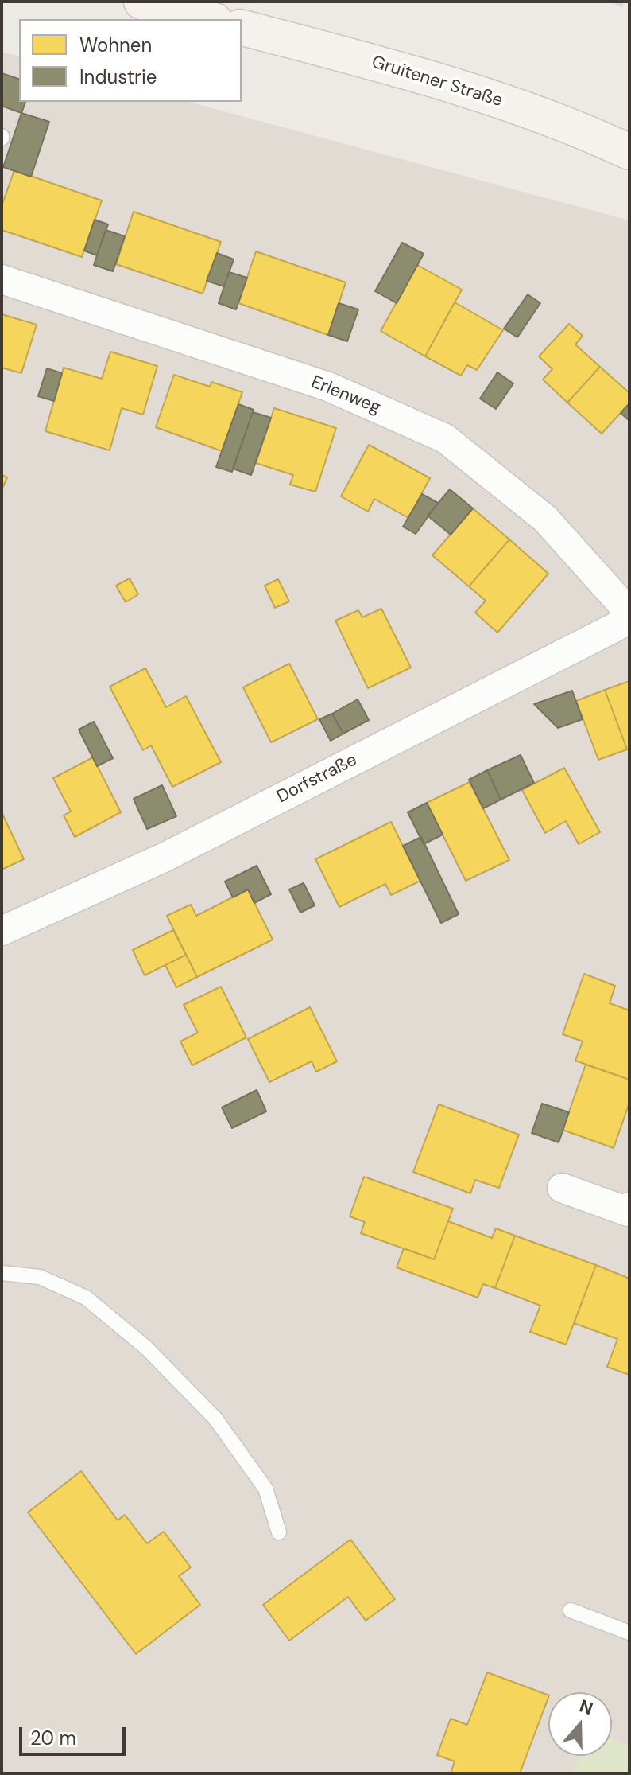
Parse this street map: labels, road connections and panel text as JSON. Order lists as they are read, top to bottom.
{
  "streets": {
    "main road": ["Gruitener Straße"],
    "street": ["Erlenweg", "Dorfstraße"]
  },
  "legend": ["Wohnen", "Industrie"],
  "scale_bar": "20 m",
  "north": "top"
}
